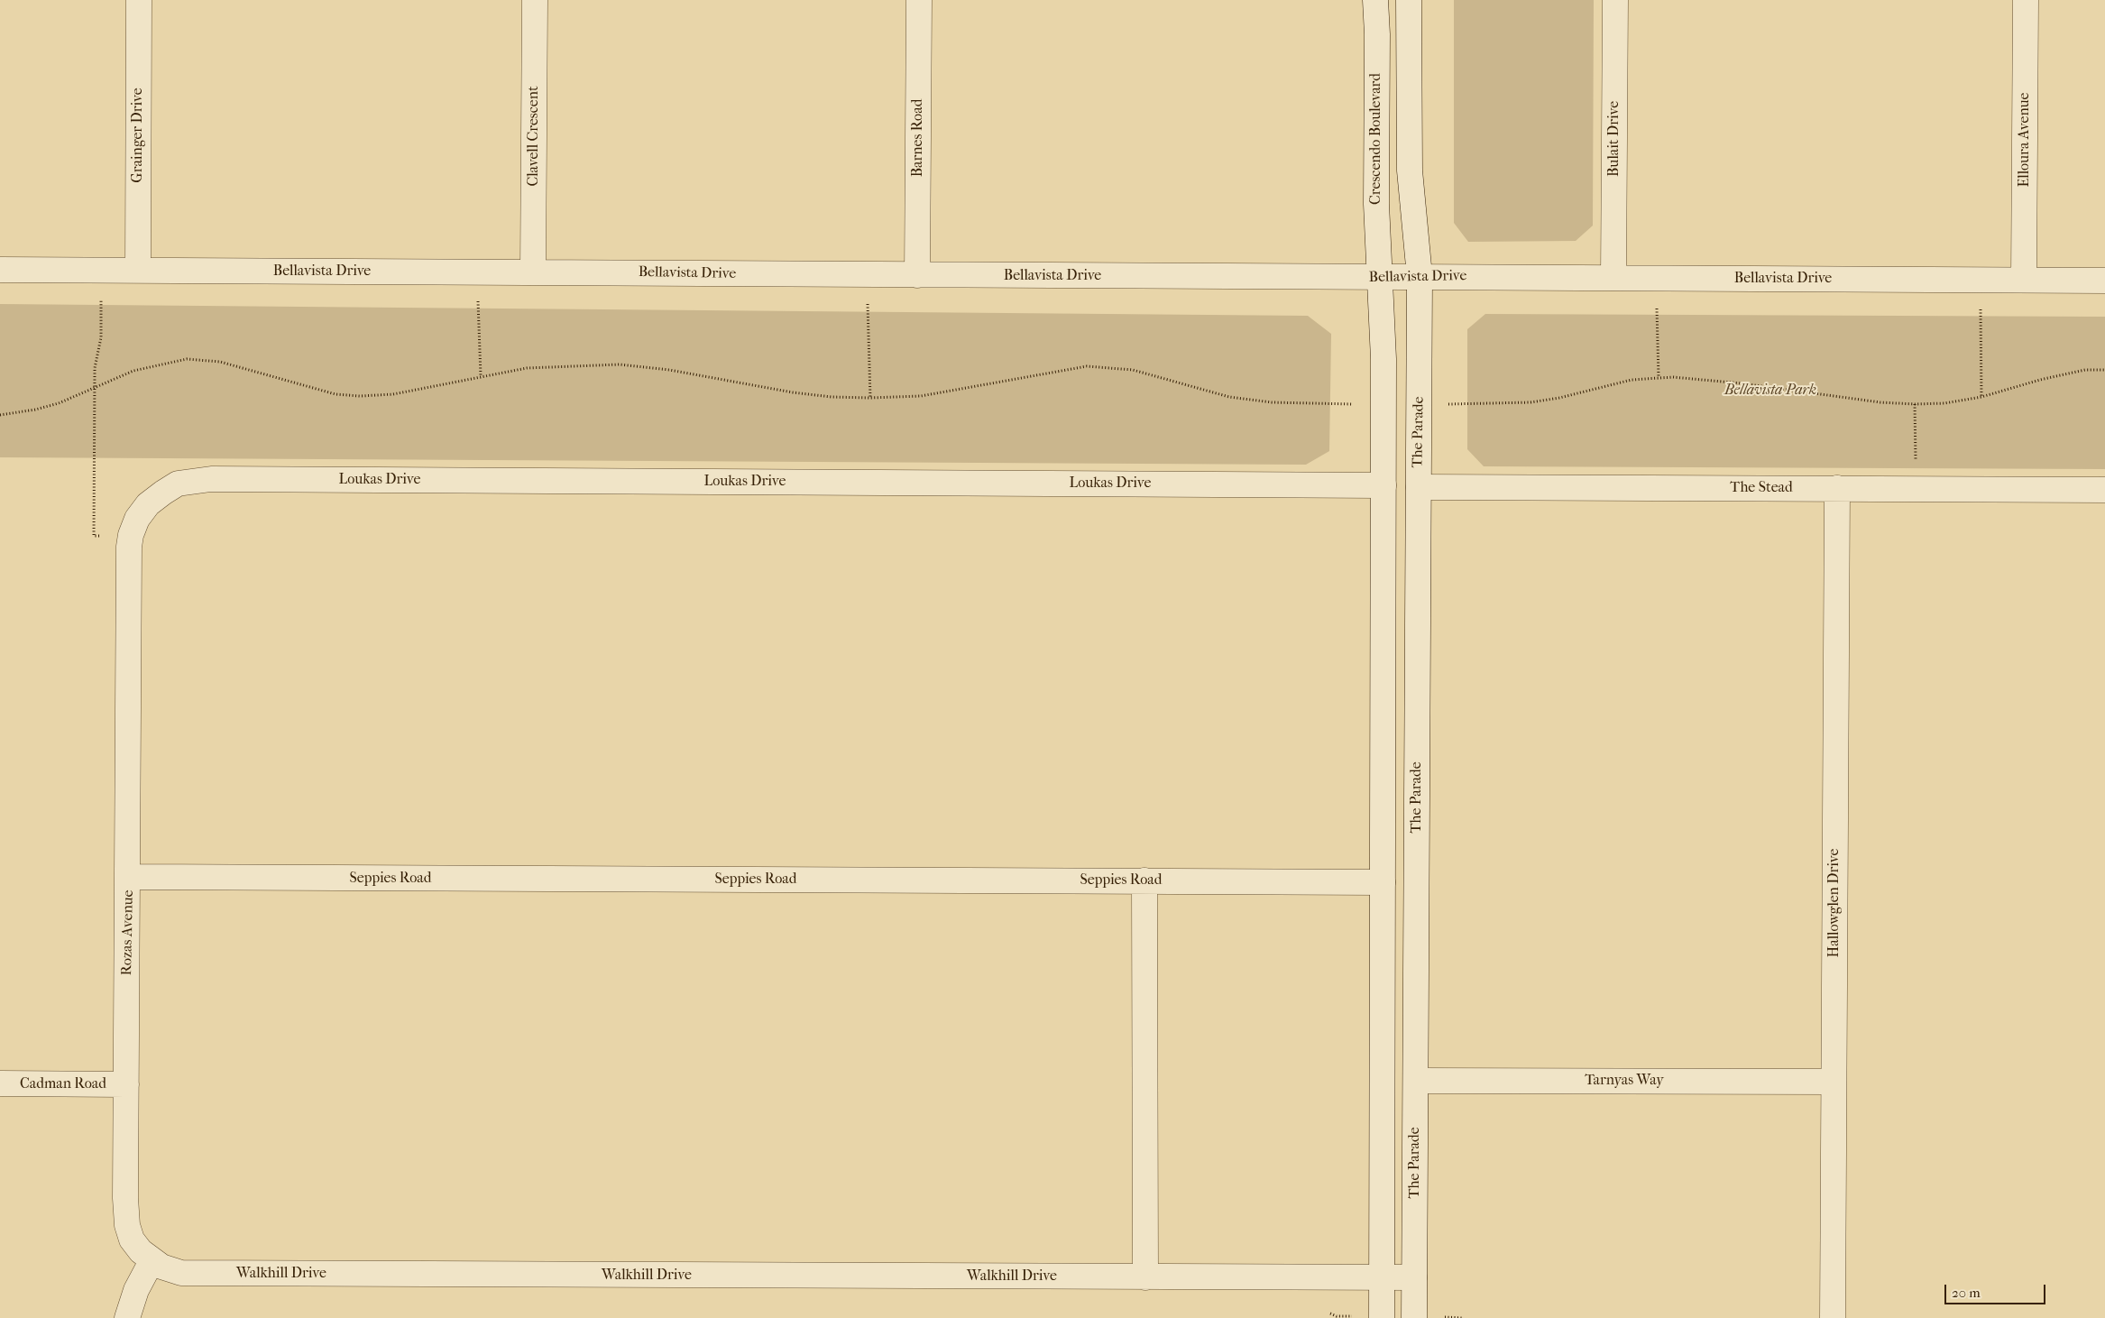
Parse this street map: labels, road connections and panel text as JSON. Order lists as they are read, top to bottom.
{
  "streets": {
    "street": [
      "Grainger Drive",
      "Clavell Crescent",
      "Barnes Road",
      "Crescendo Boulevard",
      "Bulait Drive",
      "Elloura Avenue",
      "Bellavista Drive",
      "The Parade",
      "Loukas Drive",
      "The Stead",
      "Seppies Road",
      "Hallowglen Drive",
      "Rozas Avenue",
      "Tarnyas Way",
      "Cadman Road",
      "Walkhill Drive"
    ]
  },
  "crossings": [
    ["Grainger Drive", "Bellavista Drive"],
    ["Clavell Crescent", "Bellavista Drive"],
    ["Barnes Road", "Bellavista Drive"],
    ["Crescendo Boulevard", "Bellavista Drive"],
    ["Bulait Drive", "Bellavista Drive"],
    ["Elloura Avenue", "Bellavista Drive"],
    ["Bellavista Drive", "The Parade"],
    ["The Parade", "The Stead"],
    ["The Parade", "Tarnyas Way"],
    ["The Parade", "Walkhill Drive"],
    ["Loukas Drive", "Rozas Avenue"],
    ["The Stead", "Hallowglen Drive"],
    ["Seppies Road", "Rozas Avenue"],
    ["Hallowglen Drive", "Tarnyas Way"],
    ["Rozas Avenue", "Cadman Road"],
    ["Rozas Avenue", "Walkhill Drive"]
  ],
  "parks": ["Bellavista Park"],
  "scale_bar": "20 m"
}
